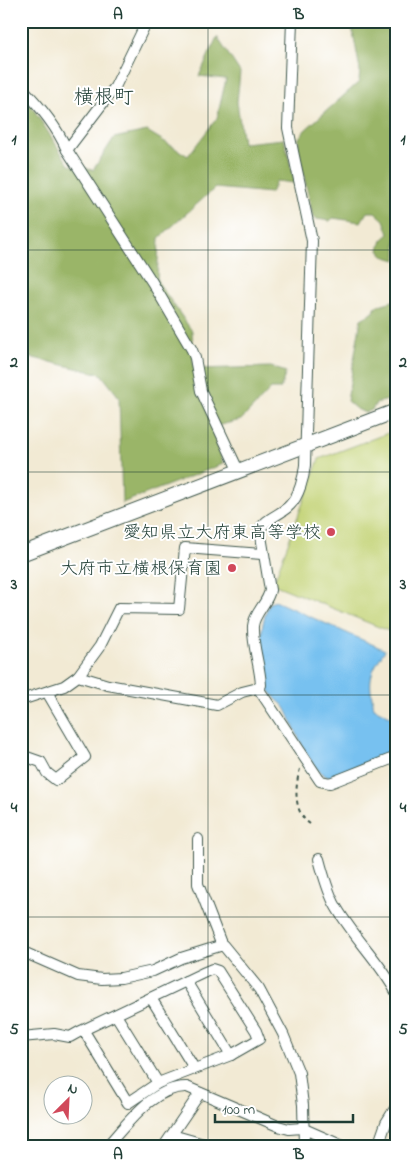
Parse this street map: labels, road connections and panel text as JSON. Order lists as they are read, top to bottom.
{
  "districts": ["横根町"],
  "places": ["愛知県立大府東高等学校", "大府市立横根保育園"],
  "scale_bar": "100 m",
  "north": "top right",
  "grid": {
    "columns": ["A", "B"],
    "rows": [
      "1",
      "2",
      "3",
      "4",
      "5"
    ]
  }
}
